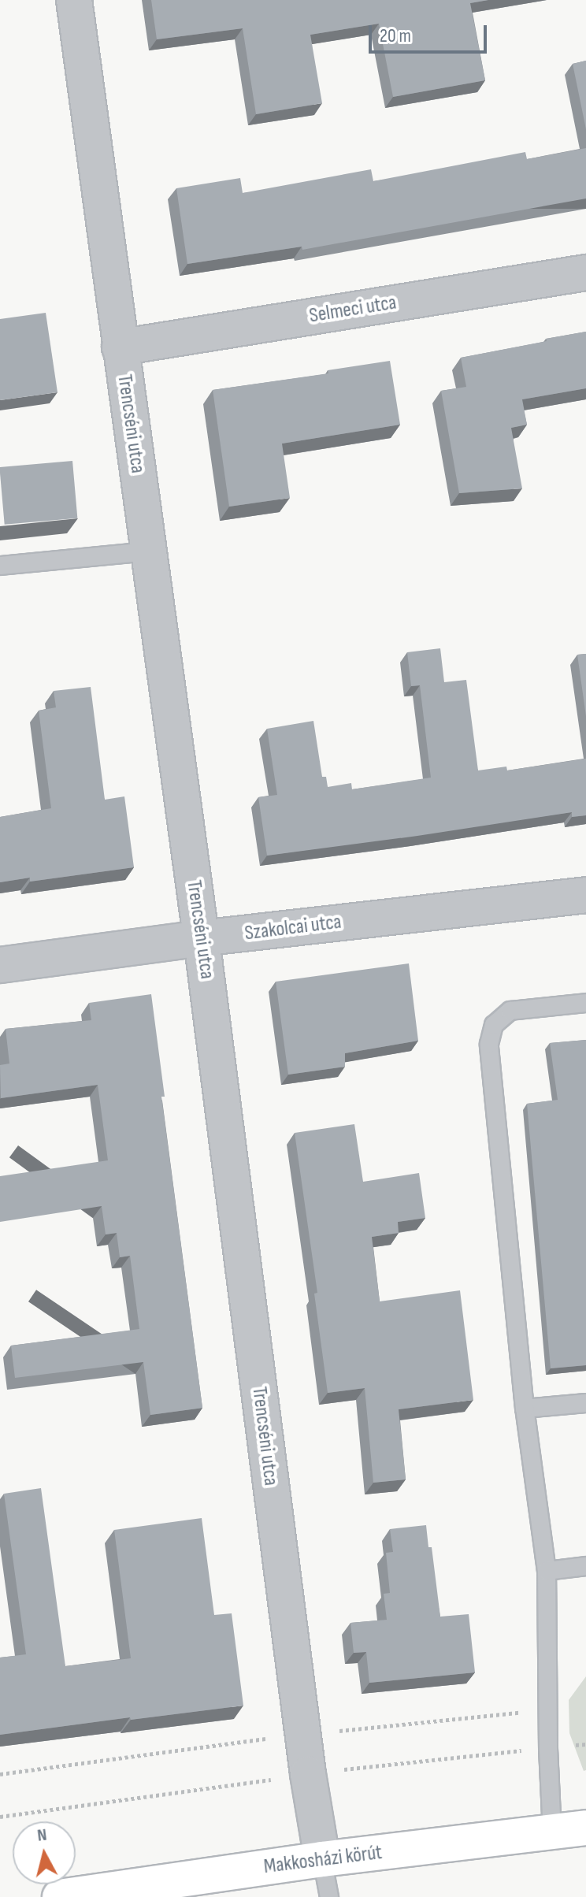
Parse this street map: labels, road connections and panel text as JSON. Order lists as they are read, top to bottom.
{
  "streets": {
    "main road": ["Makkosházi körút"],
    "street": ["Selmeci utca", "Trencséni utca", "Szakolcai utca"]
  },
  "crossings": [
    ["Selmeci utca", "Trencséni utca"],
    ["Trencséni utca", "Szakolcai utca"],
    ["Trencséni utca", "Makkosházi körút"]
  ],
  "scale_bar": "20 m",
  "north": "top"
}
